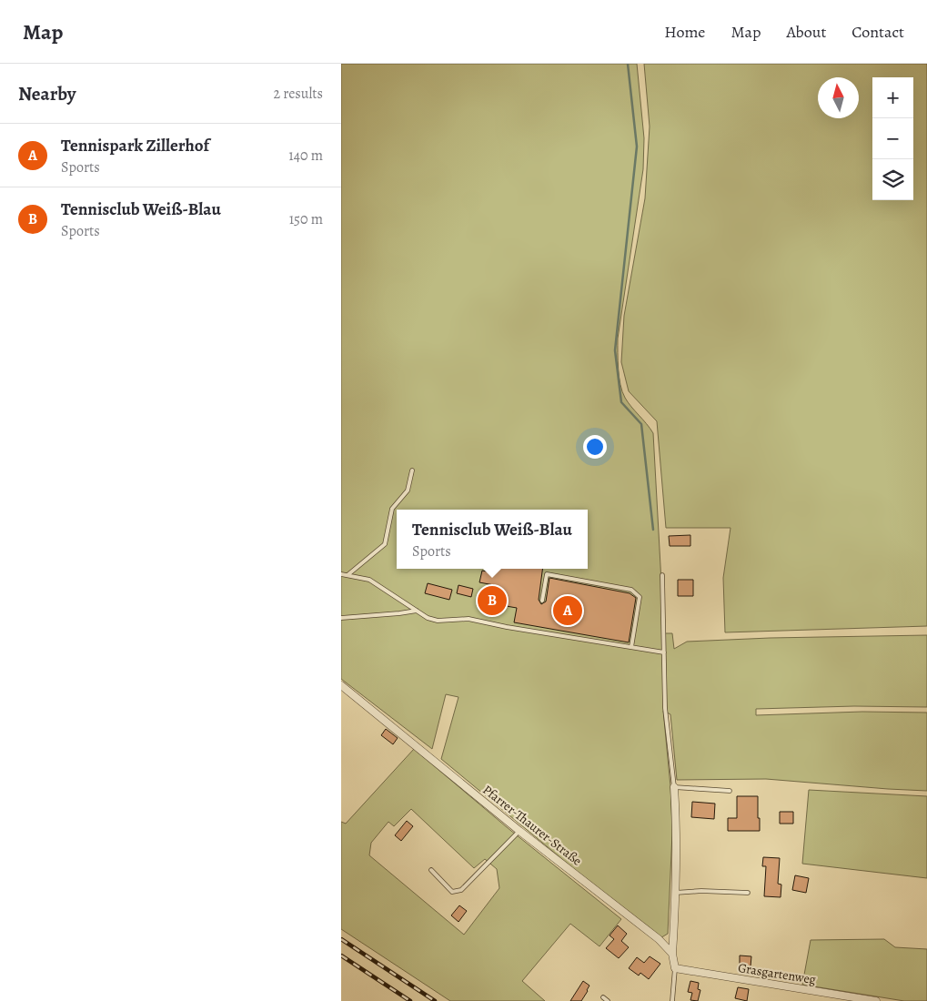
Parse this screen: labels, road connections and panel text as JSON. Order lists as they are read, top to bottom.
{
  "streets": {
    "street": ["Pfarrer-Thaurer-Straße", "Grasgartenweg"]
  },
  "north": "top",
  "page": {
    "header": "Map",
    "nav": [
      "Home",
      "Map",
      "About",
      "Contact"
    ],
    "heading": ["Nearby", "2 results"],
    "map_buttons": ["+", "−"],
    "list": [
      {
        "mark": "A",
        "name": "Tennispark Zillerhof",
        "note": "Sports",
        "value": "140 m"
      },
      {
        "mark": "B",
        "name": "Tennisclub Weiß-Blau",
        "note": "Sports",
        "value": "150 m"
      }
    ],
    "popup": ["Tennisclub Weiß-Blau", "Sports"],
    "pins": ["B", "A"]
  }
}
